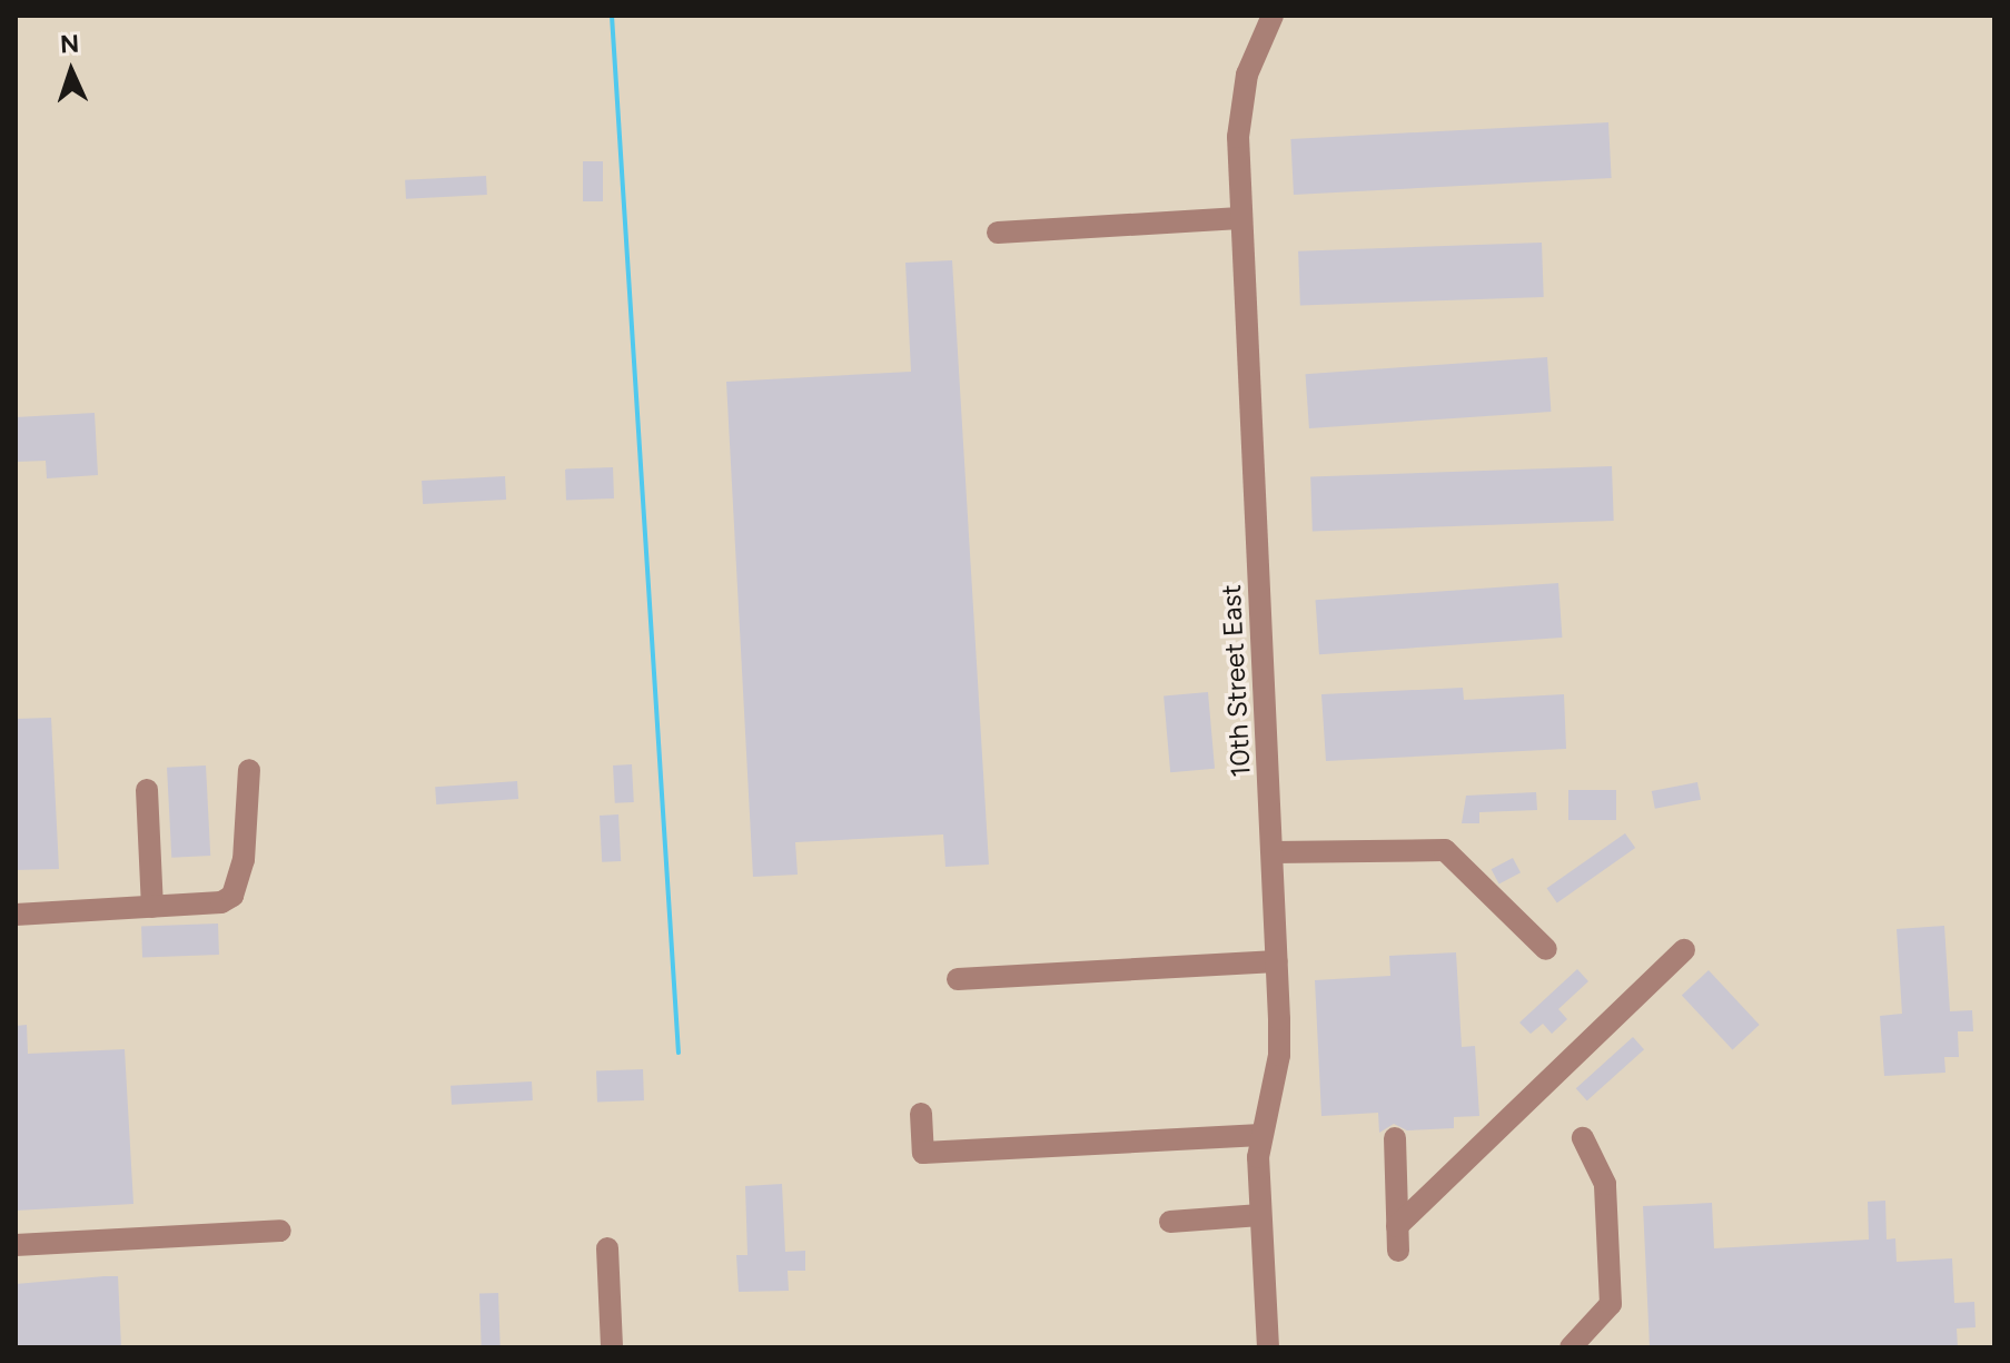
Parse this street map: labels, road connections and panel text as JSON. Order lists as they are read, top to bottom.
{
  "streets": {
    "street": ["10th Street East"]
  },
  "north": "top"
}
